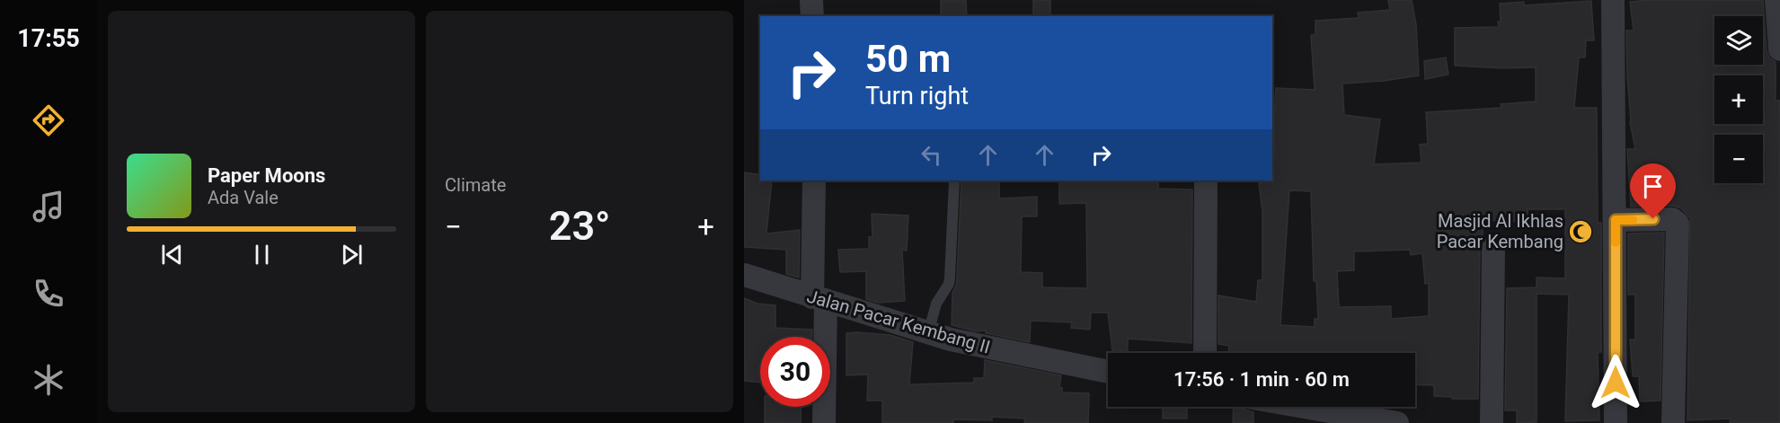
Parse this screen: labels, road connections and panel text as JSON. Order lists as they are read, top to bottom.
{
  "streets": {
    "street": ["Jalan Pacar Kembang II"]
  },
  "places": {
    "mosque": ["Masjid Al Ikhlas Pacar Kembang"]
  },
  "page": {
    "tabs": "17:55",
    "tile": "Climate",
    "map_buttons": ["+", "−"],
    "turn": ["50 m", "Turn right"],
    "song": ["Paper Moons", "Ada Vale"],
    "heat": ["−", "23°", "+"],
    "limit": "30",
    "trip": "17:56 · 1 min · 60 m"
  }
}
